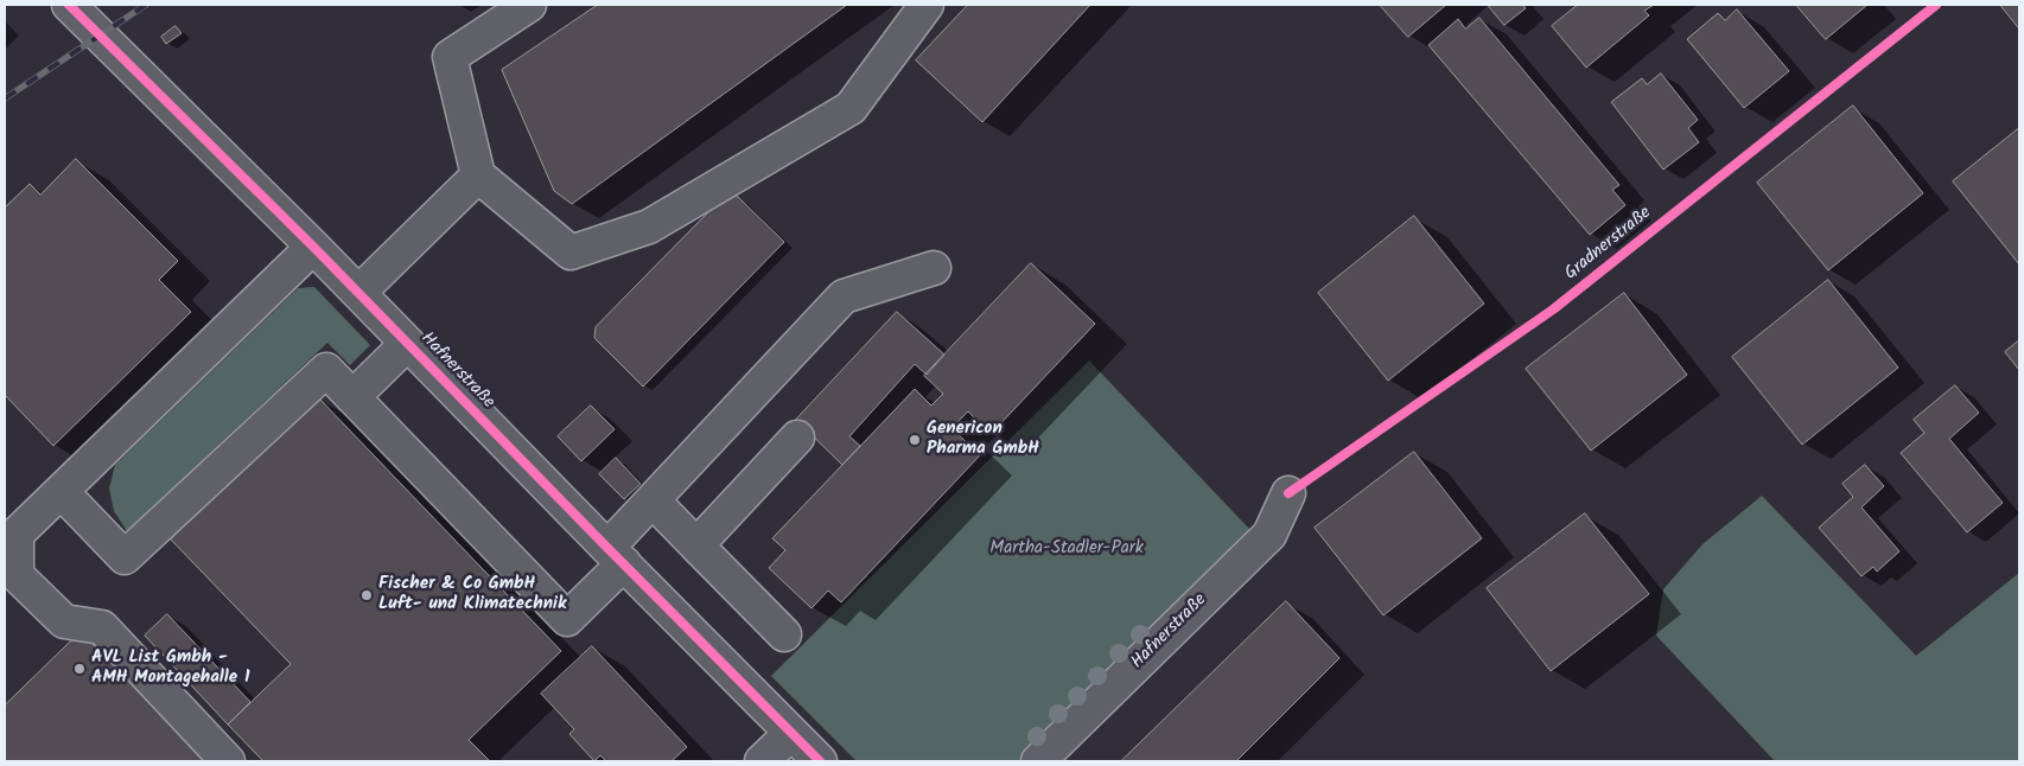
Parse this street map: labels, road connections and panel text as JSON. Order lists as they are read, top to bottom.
{
  "streets": {
    "street": ["Hafnerstraße"],
    "cycle path": ["Gradnerstraße"]
  },
  "parks": ["Martha-Stadler-Park"],
  "places": ["Genericon Pharma GmbH", "Fischer & Co GmbH Luft- und Klimatechnik", "AVL List Gmbh - AMH Montagehalle 1"]
}
